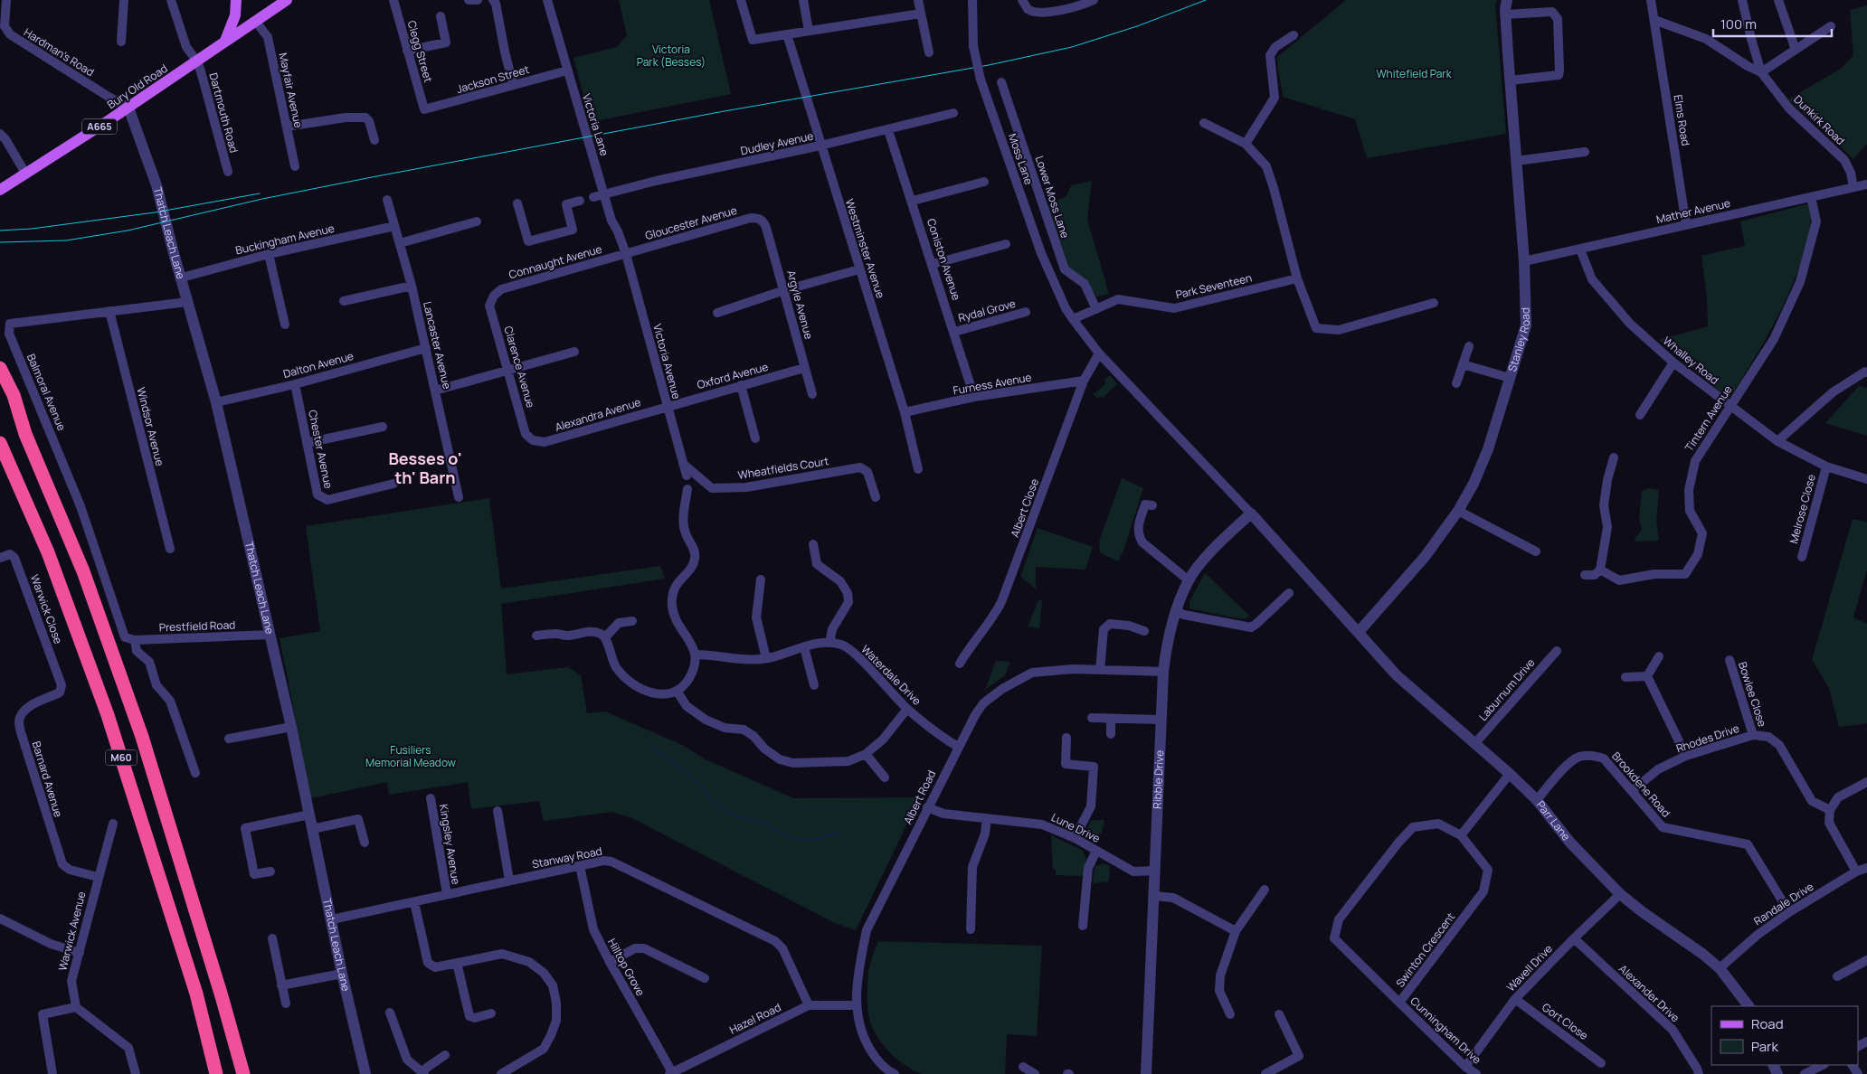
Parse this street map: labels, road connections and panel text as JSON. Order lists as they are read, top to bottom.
{
  "streets": {
    "highway": ["M60"],
    "main road": ["Bury Old Road", "A665"],
    "street": [
      "Clegg Street",
      "Hardman's Road",
      "Jackson Street",
      "Mayfair Avenue",
      "Dartmouth Road",
      "Elms Road",
      "Dunkirk Road",
      "Victoria Lane",
      "Dudley Avenue",
      "Moss Lane",
      "Lower Moss Lane",
      "Mather Avenue",
      "Gloucester Avenue",
      "Thatch Leach Lane",
      "Buckingham Avenue",
      "Westminster Avenue",
      "Coniston Avenue",
      "Connaught Avenue",
      "Park Seventeen",
      "Argyle Avenue",
      "Rydal Grove",
      "Stanley Road",
      "Lancaster Avenue",
      "Whalley Road",
      "Victoria Avenue",
      "Dalton Avenue",
      "Clarence Avenue",
      "Oxford Avenue",
      "Furness Avenue",
      "Balmoral Avenue",
      "Alexandra Avenue",
      "Tintern Avenue",
      "Windsor Avenue",
      "Chester Avenue",
      "Wheatfields Court",
      "Albert Close",
      "Melrose Close",
      "Warwick Close",
      "Prestfield Road",
      "Waterdale Drive",
      "Laburnum Drive",
      "Bowlee Close",
      "Rhodes Drive",
      "Barnard Avenue",
      "Ribble Drive",
      "Brookdene Road",
      "Albert Road",
      "Parr Lane",
      "Lune Drive",
      "Kingsley Avenue",
      "Stanway Road",
      "Randale Drive",
      "Warwick Avenue",
      "Swinton Crescent",
      "Hilltop Grove",
      "Wavell Drive",
      "Alexander Drive",
      "Hazel Road",
      "Gort Close",
      "Cunningham Drive"
    ]
  },
  "crossings": [
    ["Clegg Street", "Jackson Street"],
    ["Hardman's Road", "Bury Old Road"],
    ["Hardman's Road", "Thatch Leach Lane"],
    ["Jackson Street", "Victoria Lane"],
    ["Bury Old Road", "Mayfair Avenue"],
    ["Bury Old Road", "Dartmouth Road"],
    ["Bury Old Road", "Thatch Leach Lane"],
    ["Elms Road", "Mather Avenue"],
    ["Dunkirk Road", "Mather Avenue"],
    ["Victoria Lane", "Dudley Avenue"],
    ["Victoria Lane", "Gloucester Avenue"],
    ["Victoria Lane", "Connaught Avenue"],
    ["Victoria Lane", "Victoria Avenue"],
    ["Dudley Avenue", "Westminster Avenue"],
    ["Dudley Avenue", "Coniston Avenue"],
    ["Moss Lane", "Park Seventeen"],
    ["Lower Moss Lane", "Park Seventeen"],
    ["Mather Avenue", "Stanley Road"],
    ["Mather Avenue", "Whalley Road"],
    ["Mather Avenue", "Tintern Avenue"],
    ["Gloucester Avenue", "Connaught Avenue"],
    ["Gloucester Avenue", "Argyle Avenue"],
    ["Gloucester Avenue", "Victoria Avenue"],
    ["Thatch Leach Lane", "Buckingham Avenue"],
    ["Thatch Leach Lane", "Dalton Avenue"],
    ["Thatch Leach Lane", "Balmoral Avenue"],
    ["Thatch Leach Lane", "Prestfield Road"],
    ["Thatch Leach Lane", "Stanway Road"],
    ["Buckingham Avenue", "Lancaster Avenue"],
    ["Westminster Avenue", "Furness Avenue"],
    ["Coniston Avenue", "Rydal Grove"],
    ["Coniston Avenue", "Furness Avenue"],
    ["Connaught Avenue", "Victoria Avenue"],
    ["Connaught Avenue", "Clarence Avenue"],
    ["Argyle Avenue", "Oxford Avenue"],
    ["Stanley Road", "Parr Lane"],
    ["Lancaster Avenue", "Dalton Avenue"],
    ["Whalley Road", "Tintern Avenue"],
    ["Whalley Road", "Melrose Close"],
    ["Victoria Avenue", "Oxford Avenue"],
    ["Victoria Avenue", "Alexandra Avenue"],
    ["Victoria Avenue", "Wheatfields Court"],
    ["Dalton Avenue", "Chester Avenue"],
    ["Clarence Avenue", "Alexandra Avenue"],
    ["Oxford Avenue", "Alexandra Avenue"],
    ["Furness Avenue", "Albert Close"],
    ["Balmoral Avenue", "Windsor Avenue"],
    ["Balmoral Avenue", "Prestfield Road"],
    ["Warwick Close", "Barnard Avenue"],
    ["Waterdale Drive", "Albert Road"],
    ["Laburnum Drive", "Parr Lane"],
    ["Bowlee Close", "Rhodes Drive"],
    ["Rhodes Drive", "Brookdene Road"],
    ["Barnard Avenue", "Warwick Avenue"],
    ["Ribble Drive", "Albert Road"],
    ["Ribble Drive", "Parr Lane"],
    ["Ribble Drive", "Lune Drive"],
    ["Brookdene Road", "Parr Lane"],
    ["Brookdene Road", "Randale Drive"],
    ["Albert Road", "Lune Drive"],
    ["Albert Road", "Hazel Road"],
    ["Parr Lane", "Randale Drive"],
    ["Parr Lane", "Wavell Drive"],
    ["Kingsley Avenue", "Stanway Road"],
    ["Stanway Road", "Hilltop Grove"],
    ["Stanway Road", "Hazel Road"],
    ["Swinton Crescent", "Cunningham Drive"],
    ["Hilltop Grove", "Hazel Road"],
    ["Wavell Drive", "Alexander Drive"],
    ["Wavell Drive", "Gort Close"],
    ["Wavell Drive", "Cunningham Drive"]
  ],
  "districts": ["Besses o' th' Barn"],
  "parks": ["Victoria Park (Besses)", "Whitefield Park", "Fusiliers Memorial Meadow"],
  "legend": ["Road", "Park"],
  "scale_bar": "100 m"
}
